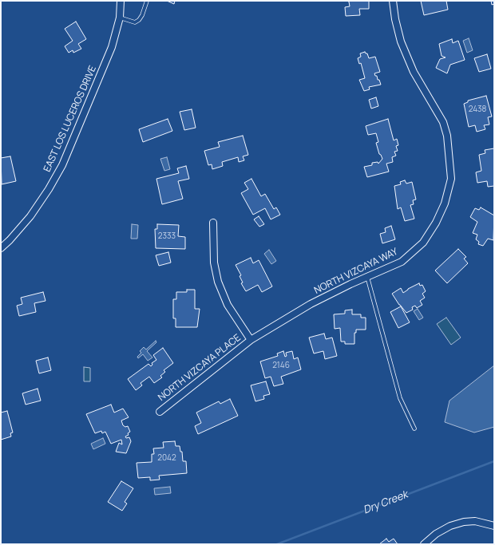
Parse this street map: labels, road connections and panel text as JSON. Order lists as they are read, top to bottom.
{
  "streets": {
    "street": ["EAST LOS LUCEROS DRIVE", "NORTH VIZCAYA WAY", "NORTH VIZCAYA PLACE"]
  },
  "crossings": [
    ["NORTH VIZCAYA WAY", "NORTH VIZCAYA PLACE"]
  ],
  "water": ["Dry Creek"],
  "house_numbers": [
    "2438",
    "2333",
    "2146",
    "2042"
  ]
}
